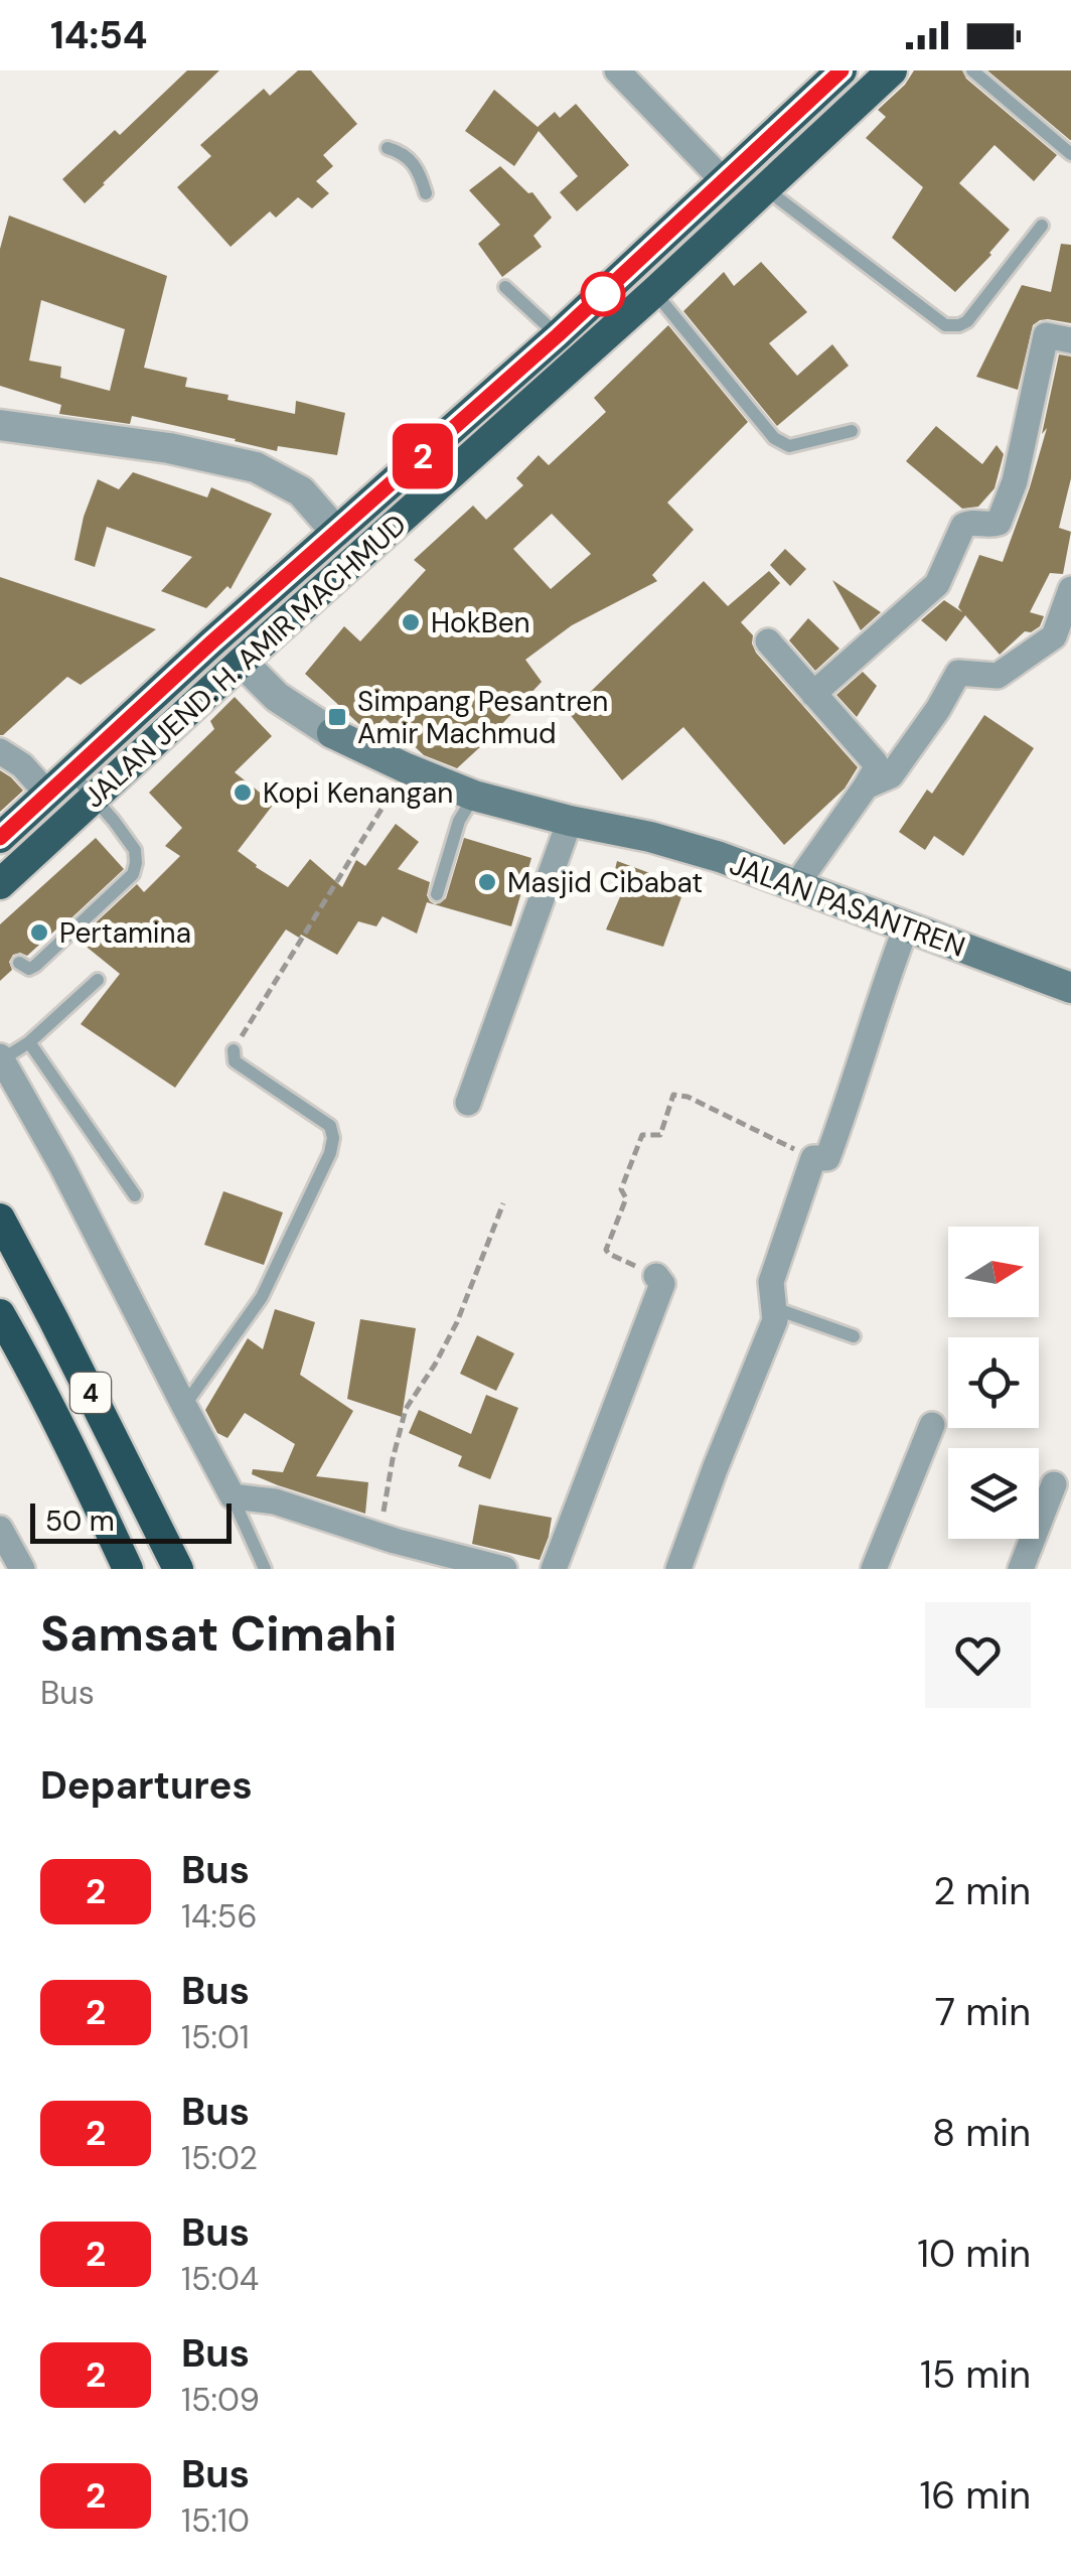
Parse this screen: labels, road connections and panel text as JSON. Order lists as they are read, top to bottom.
{
  "streets": {
    "highway": ["JALAN JEND. H. AMIR MACHMUD", "4"],
    "main road": ["JALAN PASANTREN"]
  },
  "crossings": [
    ["JALAN JEND. H. AMIR MACHMUD", "JALAN PASANTREN"]
  ],
  "places": {
    "other": [
      "HokBen",
      "Kopi Kenangan",
      "Masjid Cibabat",
      "Pertamina"
    ],
    "transit": ["Simpang Pesantren Amir Machmud"]
  },
  "lines": ["bus line 2"],
  "scale_bar": "50 m",
  "north": "right",
  "page": {
    "status": "14:54",
    "on_map": "2",
    "scale": "50 m",
    "heading": [
      ["Samsat Cimahi", "Bus"],
      "Departures"
    ],
    "list": [
      {
        "mark": "2",
        "name": "Bus",
        "note": "14:56",
        "value": "2 min"
      },
      {
        "mark": "2",
        "name": "Bus",
        "note": "15:01",
        "value": "7 min"
      },
      {
        "mark": "2",
        "name": "Bus",
        "note": "15:02",
        "value": "8 min"
      },
      {
        "mark": "2",
        "name": "Bus",
        "note": "15:04",
        "value": "10 min"
      },
      {
        "mark": "2",
        "name": "Bus",
        "note": "15:09",
        "value": "15 min"
      },
      {
        "mark": "2",
        "name": "Bus",
        "note": "15:10",
        "value": "16 min"
      }
    ]
  }
}
